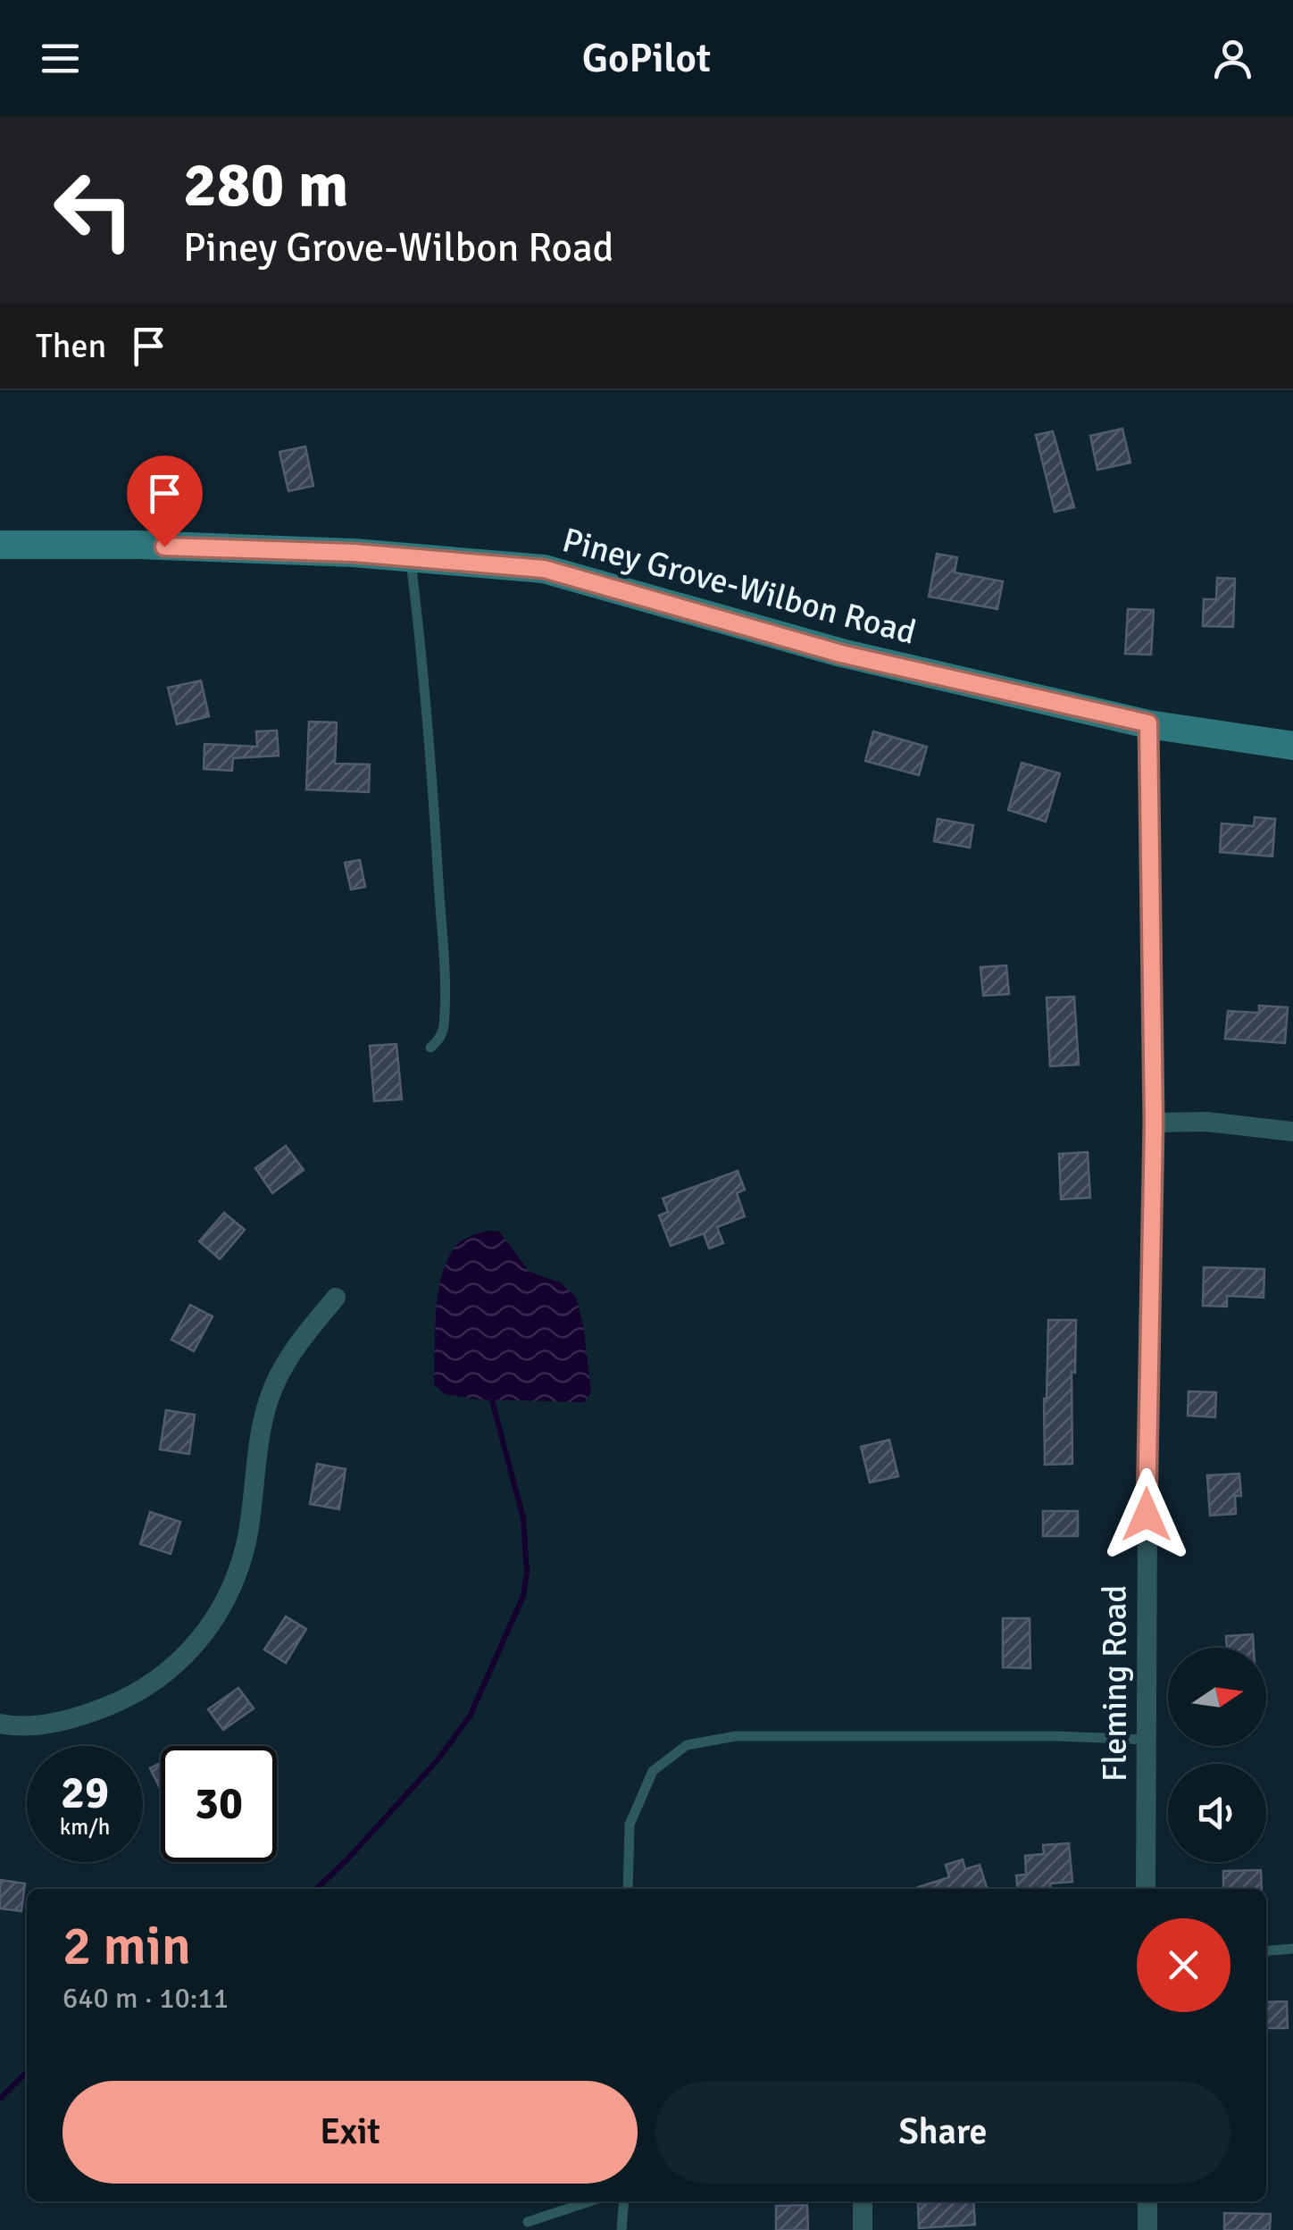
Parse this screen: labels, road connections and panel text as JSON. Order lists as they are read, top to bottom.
{
  "streets": {
    "street": ["Piney Grove-Wilbon Road", "Fleming Road"]
  },
  "crossings": [
    ["Piney Grove-Wilbon Road", "Fleming Road"]
  ],
  "north": "right",
  "page": {
    "header": "GoPilot",
    "turn": ["280 m", "Piney Grove-Wilbon Road"],
    "then": "Then",
    "speed": "29 km/h",
    "limit": "30",
    "heading": ["2 min", "640 m · 10:11"],
    "buttons": ["Exit", "Share"]
  }
}
